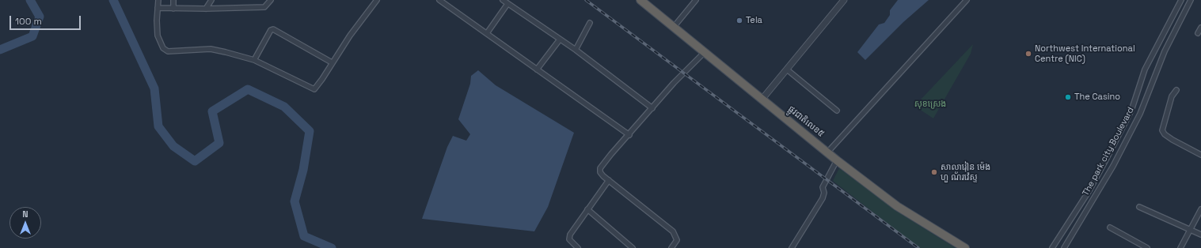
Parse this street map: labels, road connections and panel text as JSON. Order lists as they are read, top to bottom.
{
  "streets": {
    "highway": ["ផ្លូវជាតិលេខ៥"],
    "street": ["The park city Boulevard"]
  },
  "parks": ["សុខស្រេង"],
  "places": [
    "Tela",
    "Northwest International Centre (NIC)",
    "The Casino",
    "សាលារៀន ម៉េង ហួ ណ័រវ៉េស្ទ"
  ],
  "scale_bar": "100 m",
  "north": "top"
}
